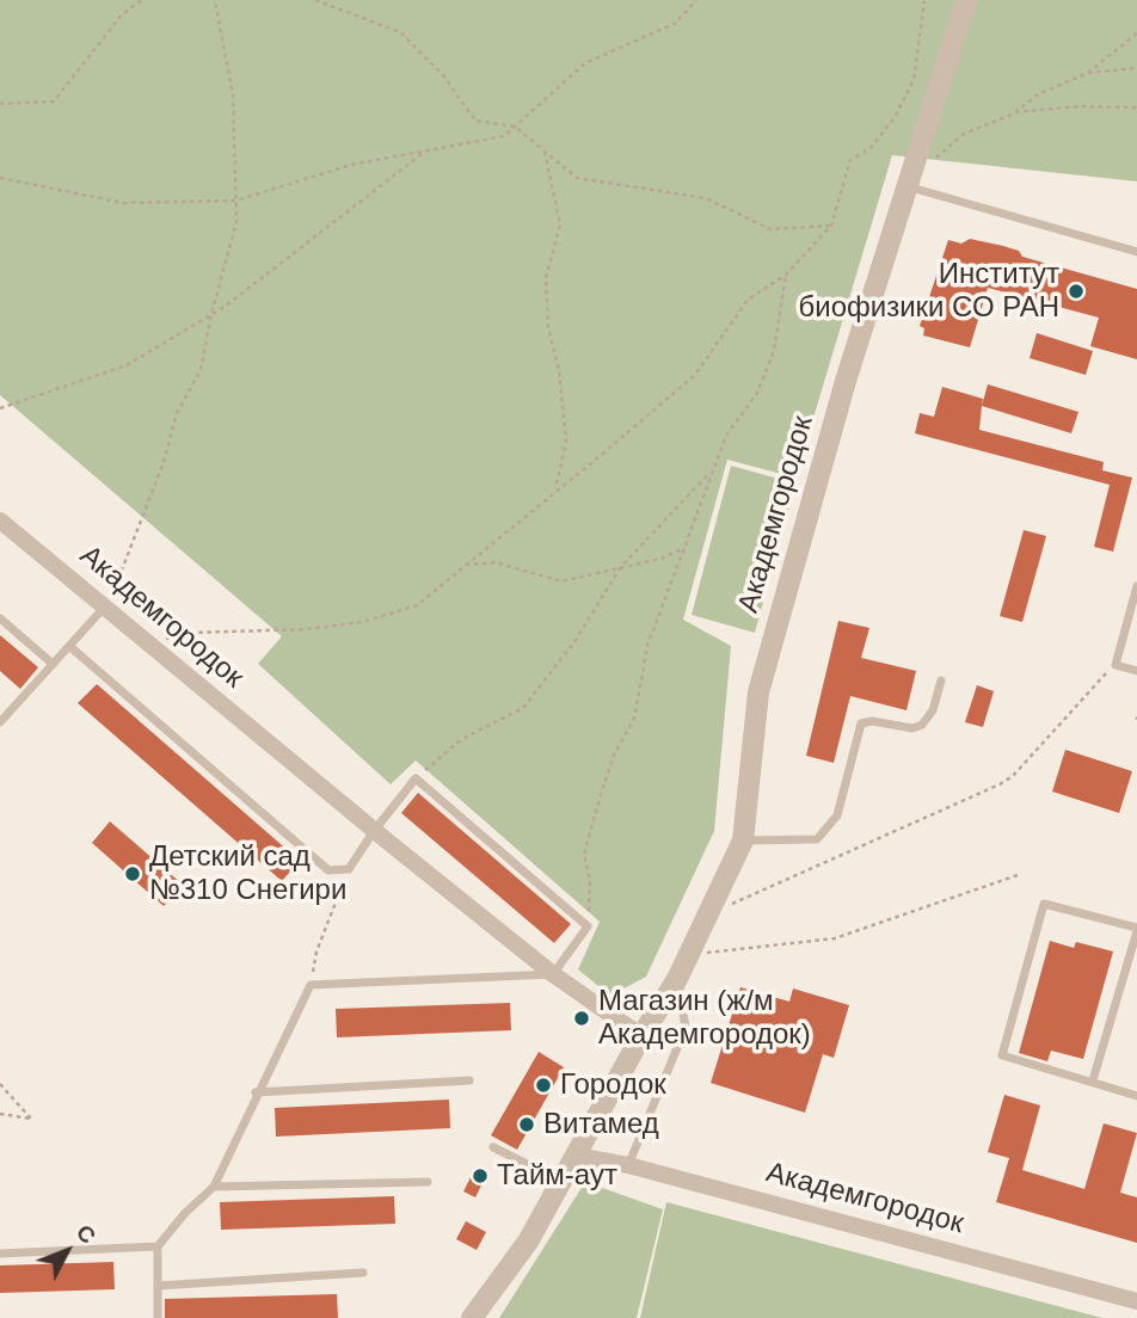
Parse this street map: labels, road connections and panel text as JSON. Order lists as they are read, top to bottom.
{
  "streets": {
    "street": ["Академгородок"]
  },
  "places": [
    "Институт биофизики СО РАН",
    "Детский сад №310 Снегири",
    "Магазин (ж/м Академгородок)",
    "Городок",
    "Витамед",
    "Тайм-аут"
  ],
  "north": "top right"
}
